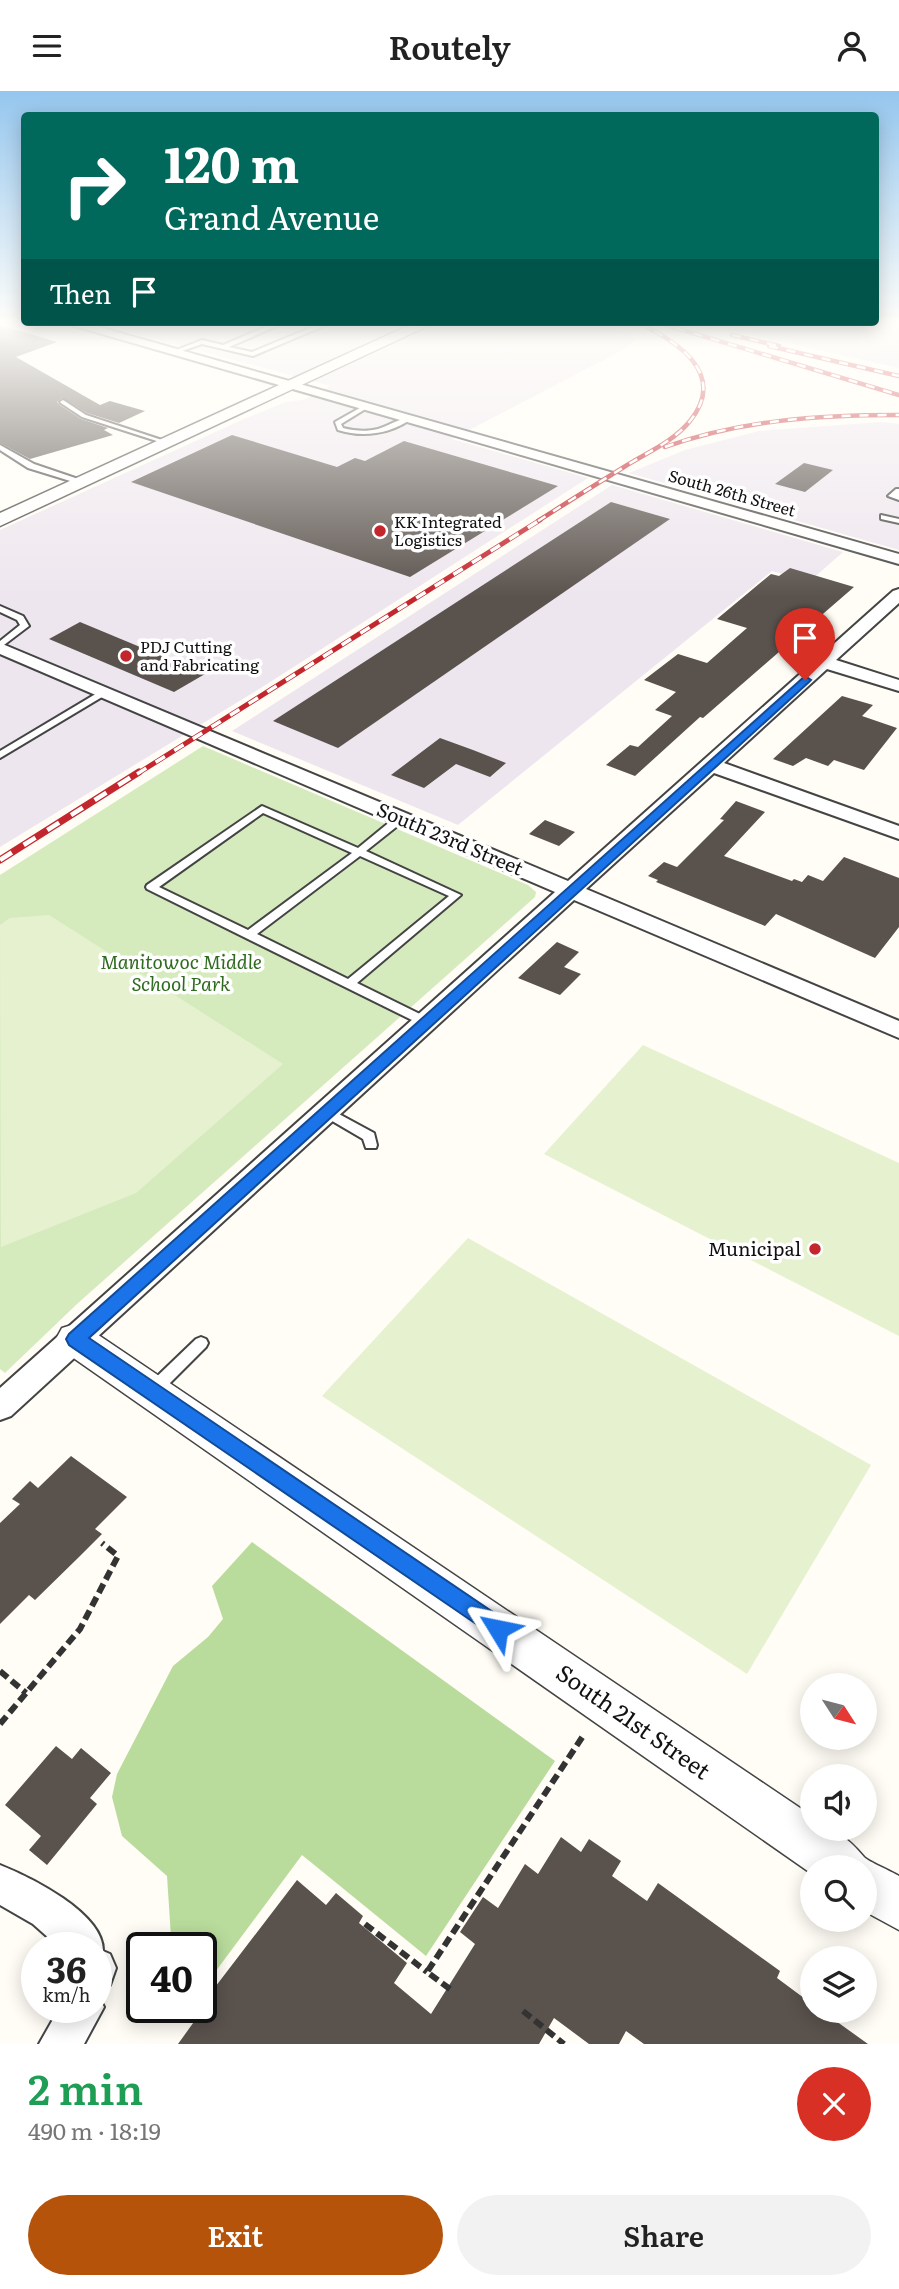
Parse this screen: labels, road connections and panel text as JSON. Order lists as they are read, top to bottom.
{
  "streets": {
    "street": ["South 26th Street", "South 23rd Street", "South 21st Street"]
  },
  "parks": ["Manitowoc Middle School Park"],
  "places": ["KK Integrated Logistics", "PDJ Cutting and Fabricating", "Municipal"],
  "north": "bottom right",
  "page": {
    "header": "Routely",
    "turn": ["120 m", "Grand Avenue"],
    "then": "Then",
    "speed": "36 km/h",
    "limit": "40",
    "heading": ["2 min", "490 m · 18:19"],
    "buttons": ["Exit", "Share"]
  }
}
